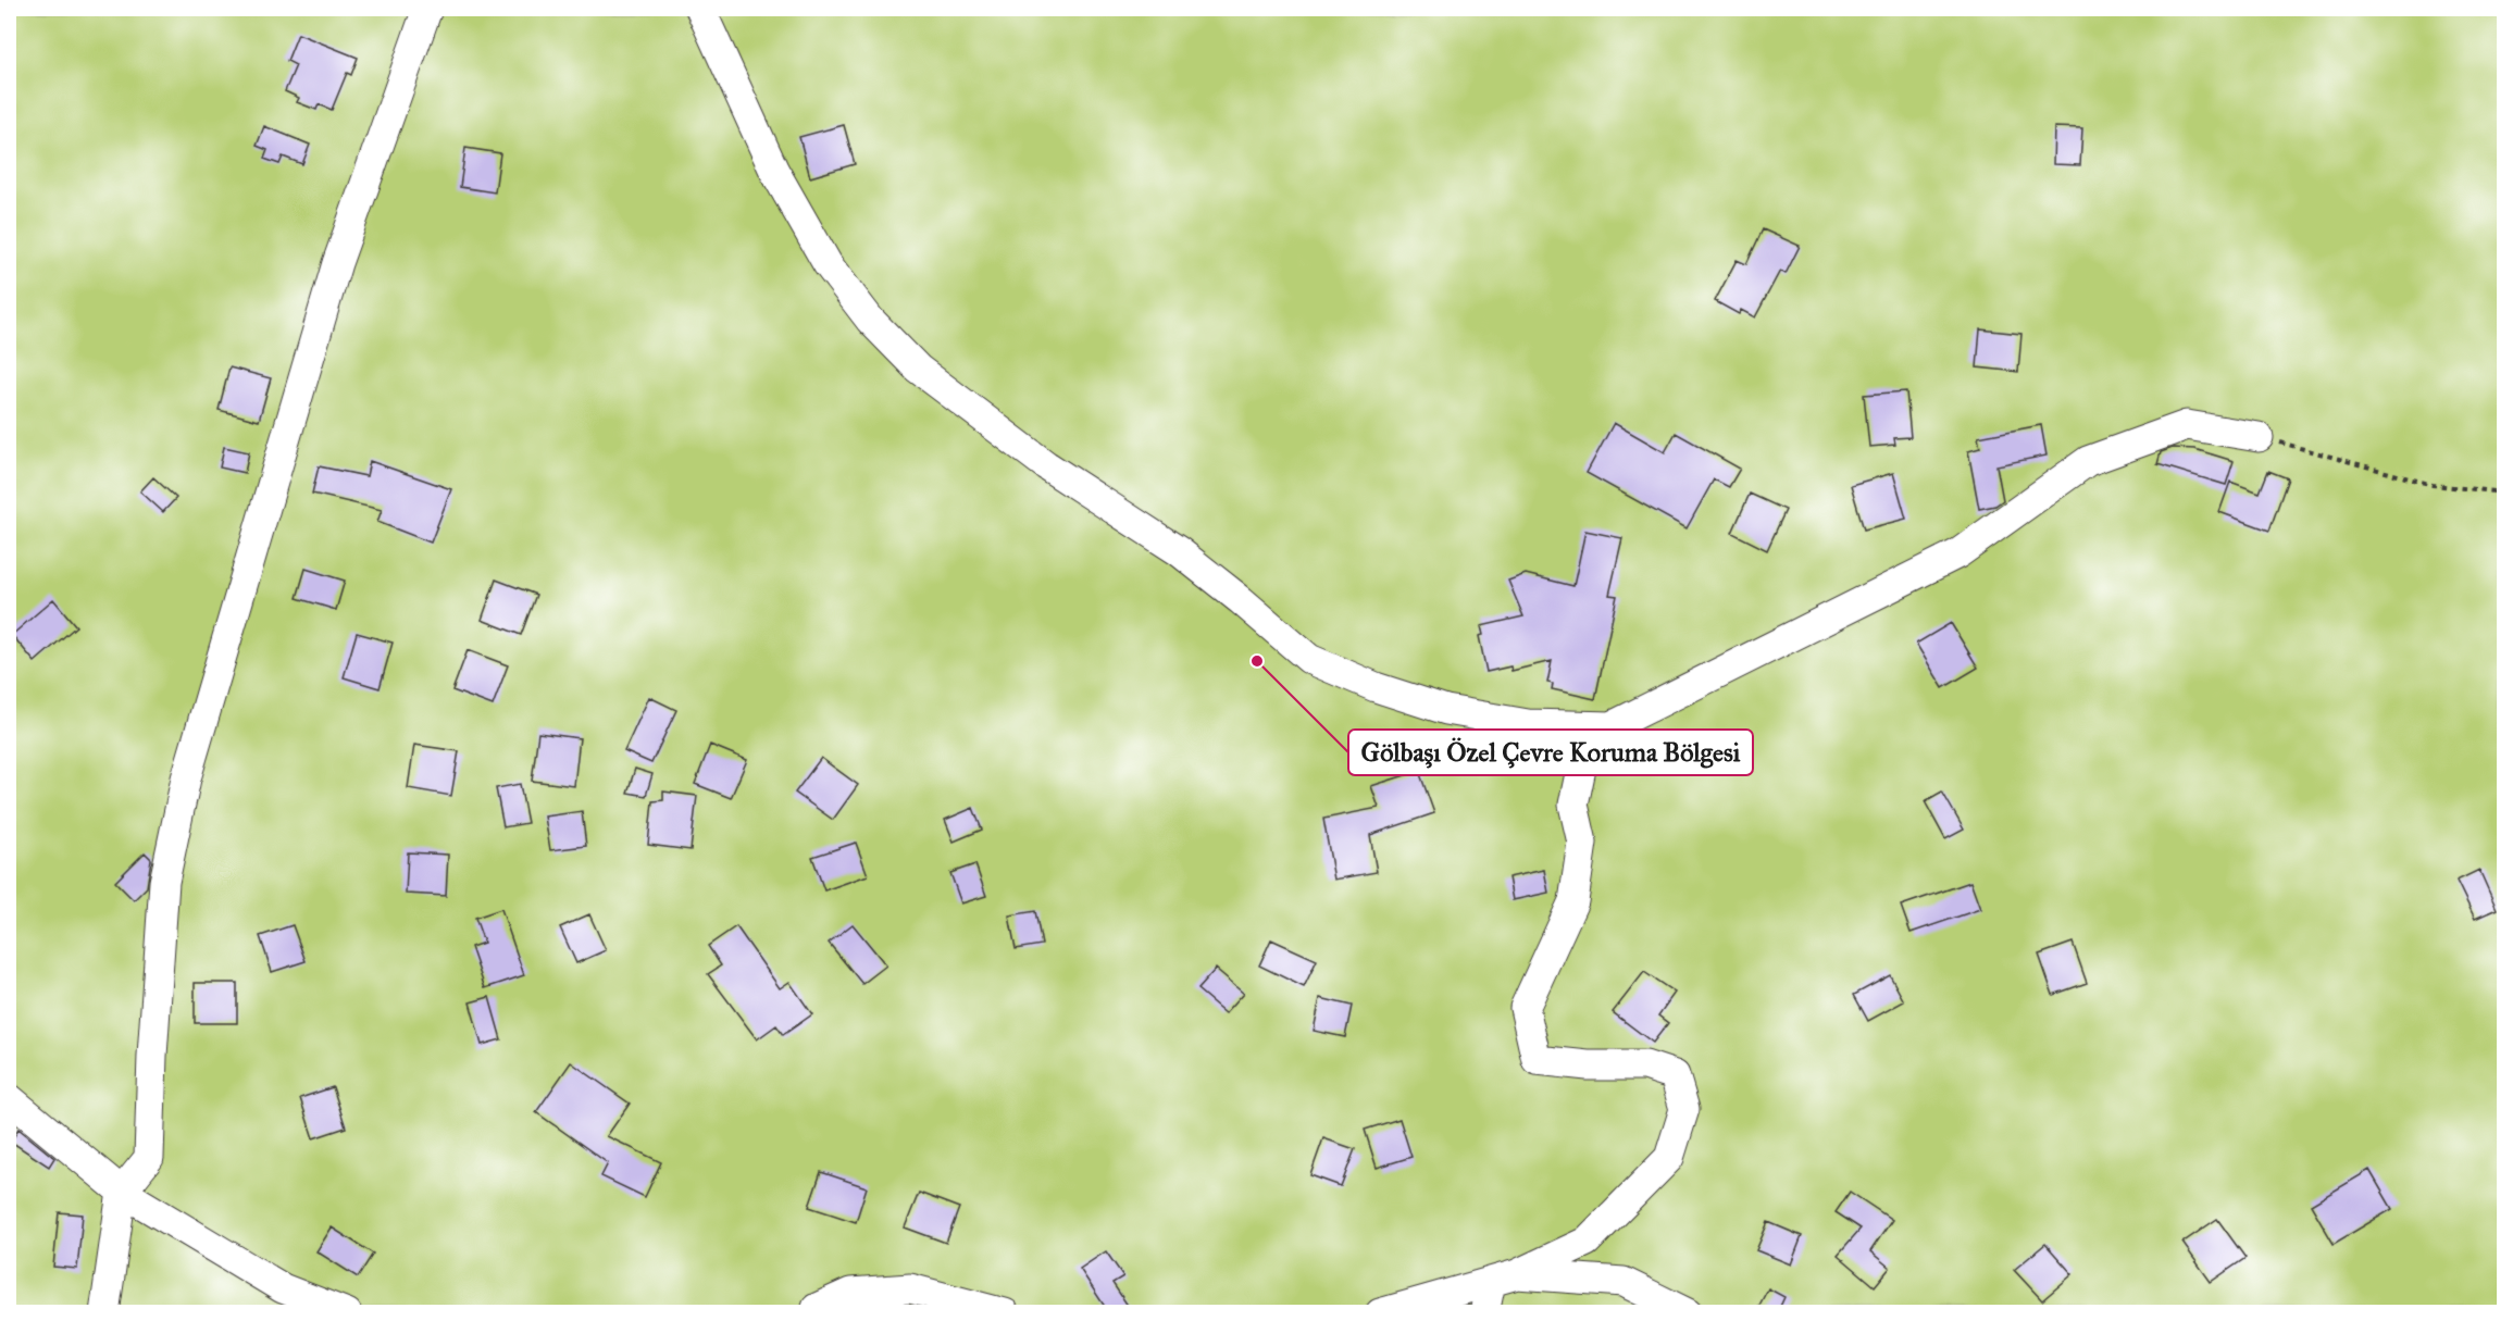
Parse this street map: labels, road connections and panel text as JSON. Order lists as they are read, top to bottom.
{
  "places": ["Gölbaşı Özel Çevre Koruma Bölgesi"]
}
